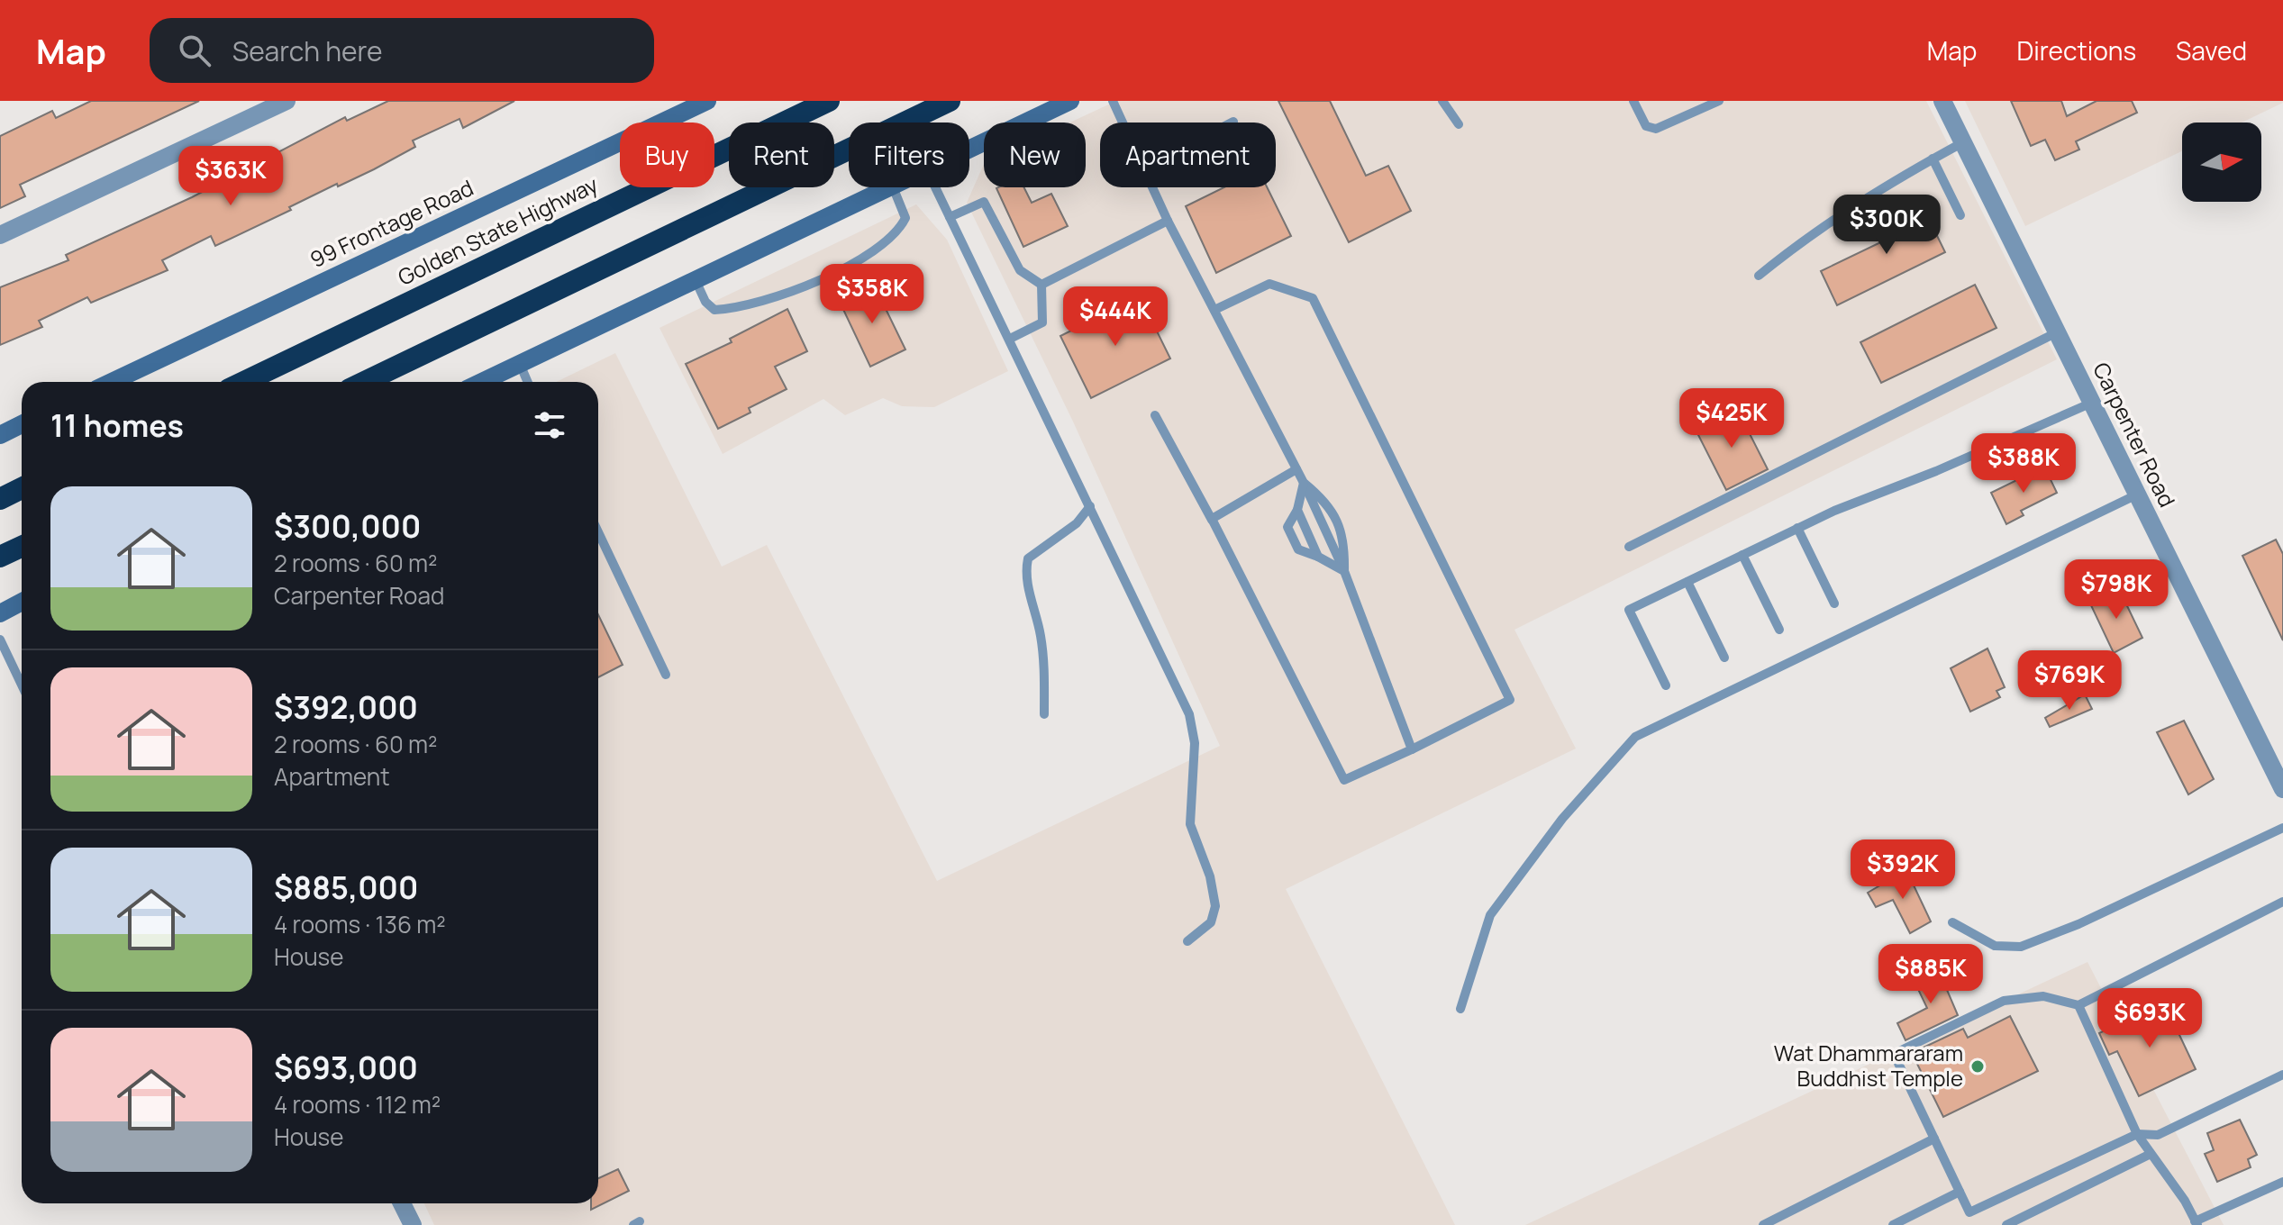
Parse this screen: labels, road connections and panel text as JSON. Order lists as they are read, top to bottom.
{
  "streets": {
    "highway": ["Golden State Highway"],
    "street": ["99 Frontage Road", "Carpenter Road"]
  },
  "places": ["Wat Dhammararam Buddhist Temple"],
  "north": "right",
  "page": {
    "header": "Map",
    "search": "Search here",
    "nav": ["Map", "Directions", "Saved"],
    "chip": [
      "Buy",
      "Rent",
      "Filters",
      "New",
      "Apartment"
    ],
    "price": [
      "$363K",
      "$300K",
      "$358K",
      "$444K",
      "$425K",
      "$388K",
      "$798K",
      "$769K",
      "$392K",
      "$885K",
      "$693K"
    ],
    "heading": "11 homes",
    "list": [
      {
        "name": "$300,000",
        "note": "2 rooms · 60 m² · Carpenter Road"
      },
      {
        "name": "$392,000",
        "note": "2 rooms · 60 m² · Apartment"
      },
      {
        "name": "$885,000",
        "note": "4 rooms · 136 m² · House"
      },
      {
        "name": "$693,000",
        "note": "4 rooms · 112 m² · House"
      }
    ]
  }
}
